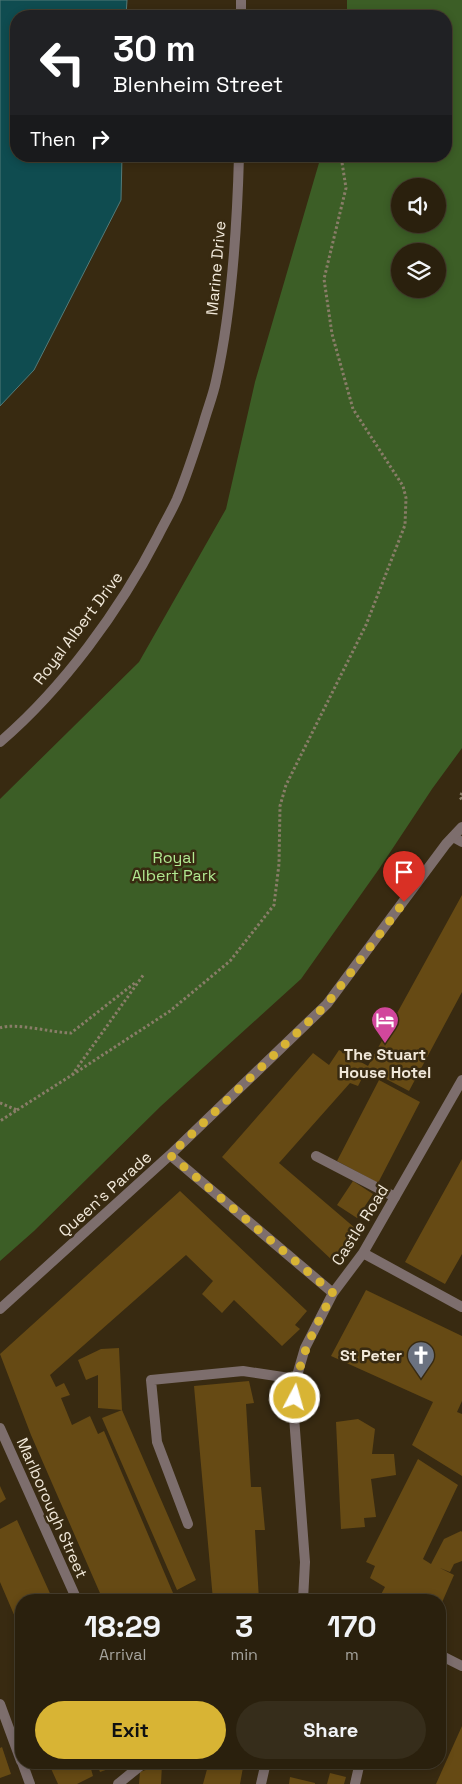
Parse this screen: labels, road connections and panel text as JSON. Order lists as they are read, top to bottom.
{
  "streets": {
    "street": [
      "Marine Drive",
      "Royal Albert Drive",
      "Queen's Parade",
      "Castle Road",
      "Marlborough Street"
    ]
  },
  "crossings": [
    ["Marine Drive", "Royal Albert Drive"]
  ],
  "parks": ["Royal Albert Park"],
  "places": {
    "hotel": ["The Stuart House Hotel"],
    "church": ["St Peter"]
  },
  "page": {
    "turn": ["30 m", "Blenheim Street"],
    "then": "Then",
    "eta": [
      "18:29",
      "Arrival",
      "3",
      "min",
      "170",
      "m"
    ],
    "buttons": ["Exit", "Share"]
  }
}
